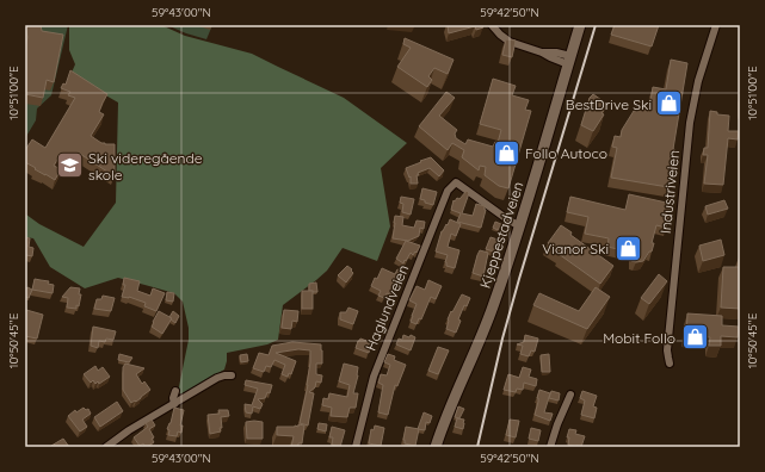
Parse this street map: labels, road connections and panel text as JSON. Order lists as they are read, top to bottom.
{
  "streets": {
    "main road": ["Kjeppestadveien"],
    "street": ["Industriveien", "Haglundveien"]
  },
  "crossings": [
    ["Kjeppestadveien", "Haglundveien"]
  ],
  "places": {
    "shop": [
      "BestDrive Ski",
      "Follo Autoco",
      "Vianor Ski",
      "Mobit Follo"
    ],
    "school or university": ["Ski videregående skole"]
  },
  "coordinates": [
    "59°43'00\"N",
    "59°42'50\"N",
    "10°51'00\"E",
    "10°50'45\"E"
  ]
}
